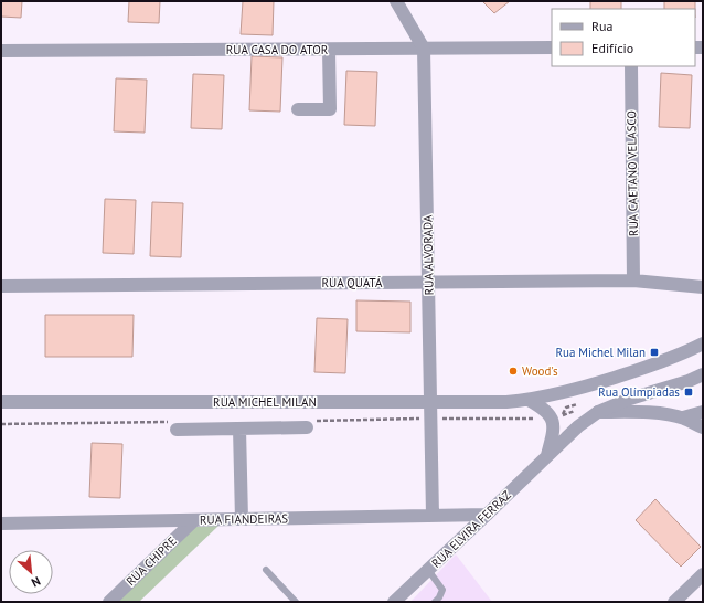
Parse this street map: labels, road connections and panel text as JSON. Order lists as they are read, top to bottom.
{
  "streets": {
    "street": [
      "RUA CASA DO ATOR",
      "RUA CAETANO VELASCO",
      "RUA ALVORADA",
      "RUA QUATÁ",
      "RUA MICHEL MILAN",
      "RUA FIANDEIRAS",
      "RUA ELVIRA FERRAZ",
      "RUA CHIPRE"
    ]
  },
  "crossings": [
    ["RUA CASA DO ATOR", "RUA ALVORADA"],
    ["RUA CAETANO VELASCO", "RUA QUATÁ"],
    ["RUA ALVORADA", "RUA QUATÁ"],
    ["RUA ALVORADA", "RUA MICHEL MILAN"],
    ["RUA ALVORADA", "RUA FIANDEIRAS"],
    ["RUA FIANDEIRAS", "RUA ELVIRA FERRAZ"],
    ["RUA FIANDEIRAS", "RUA CHIPRE"]
  ],
  "places": {
    "transit": ["Rua Michel Milan", "Rua Olímpiadas"],
    "other": ["Wood's"]
  },
  "legend": ["Rua", "Edifício"],
  "north": "bottom right"
}
